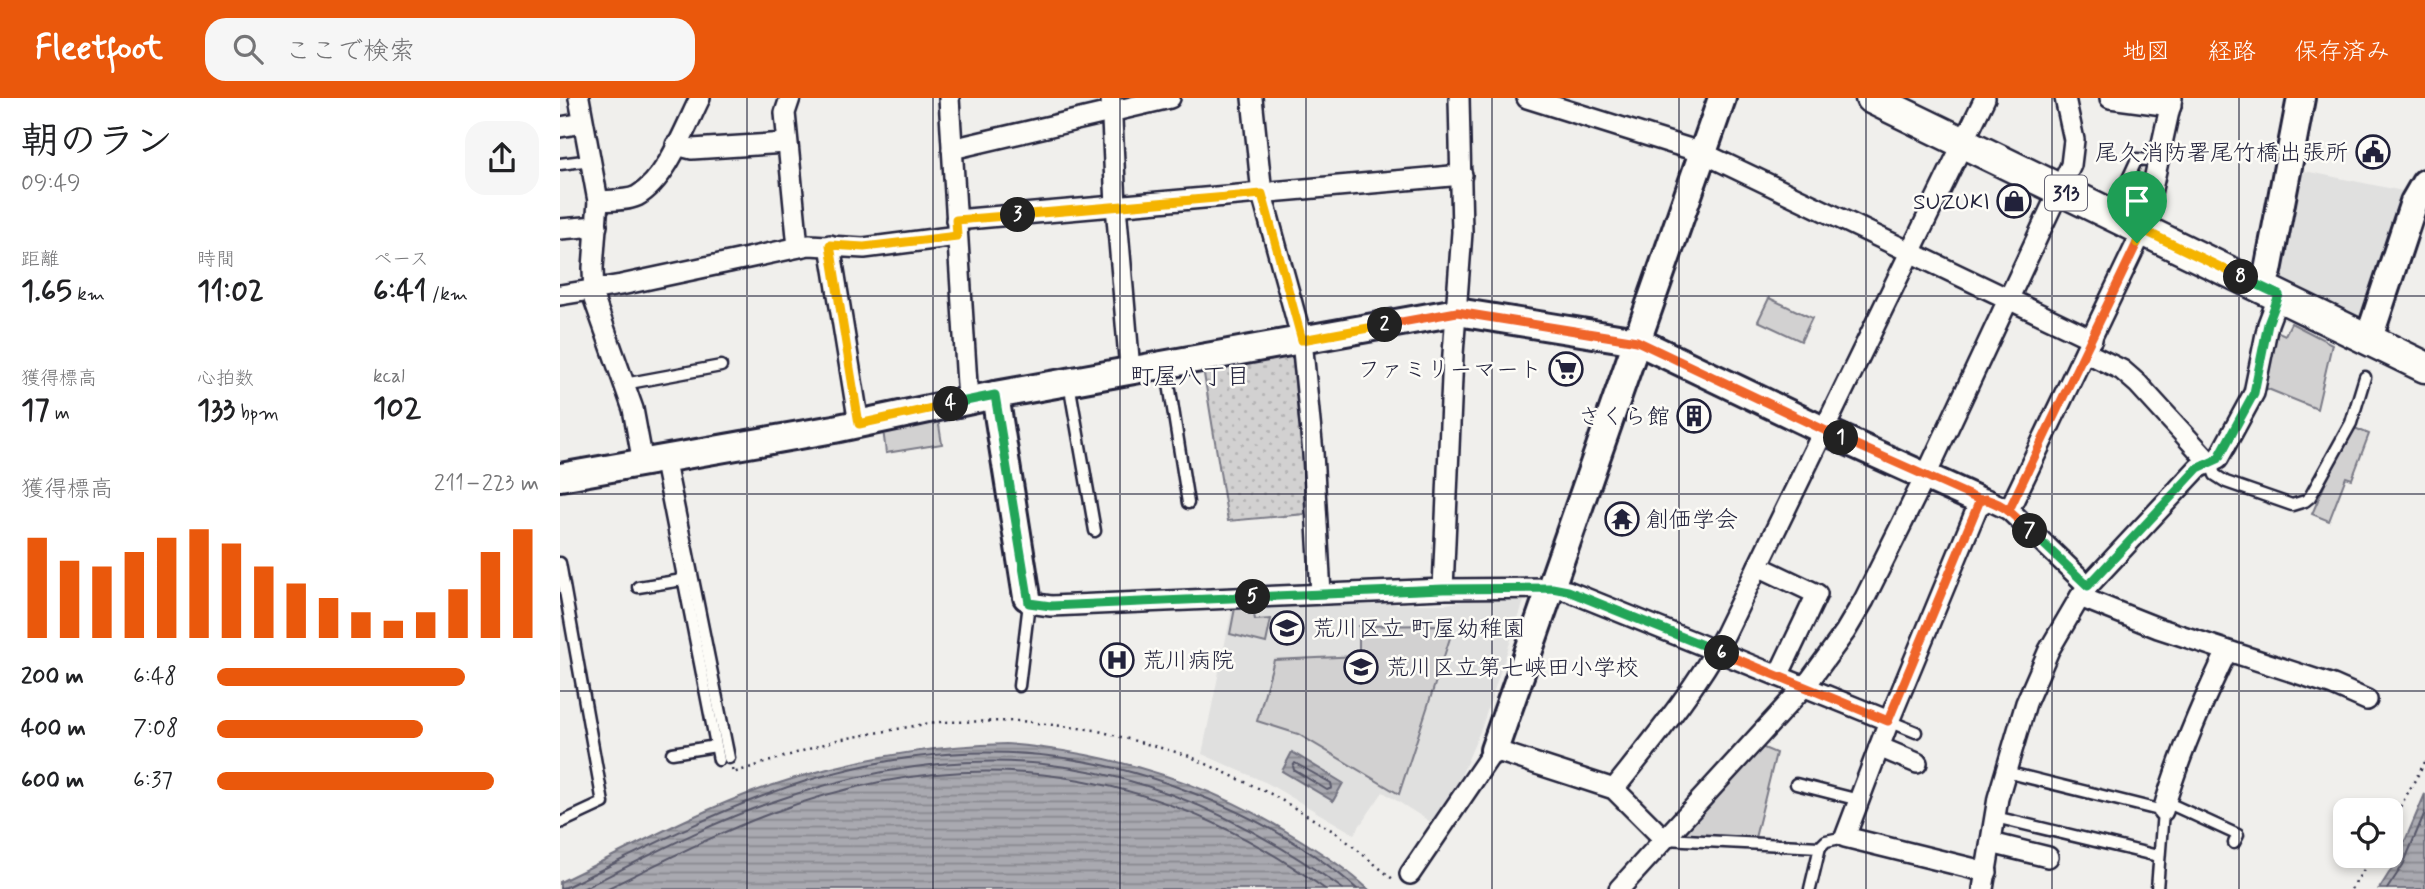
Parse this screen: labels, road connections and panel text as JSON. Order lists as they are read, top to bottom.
{
  "streets": {
    "main road": ["313"]
  },
  "districts": ["町屋八丁目"],
  "places": {
    "public building": ["尾久消防署尾竹橋出張所"],
    "shop": ["SUZUKI"],
    "supermarket": ["ファミリーマート"],
    "building": ["さくら館"],
    "temple": ["創価学会"],
    "school or university": ["荒川区立 町屋幼稚園", "荒川区立第七峡田小学校"],
    "hospital": ["荒川病院"]
  },
  "page": {
    "header": "Fleetfoot",
    "search": "ここで検索",
    "nav": ["地図", "経路", "保存済み"],
    "heading": ["朝のラン", "09:49"],
    "pins": [
      "3",
      "8",
      "2",
      "4",
      "1",
      "7",
      "5",
      "6"
    ],
    "stats": [
      ["距離", "1.65 km"],
      ["時間", "11:02"],
      ["ペース", "6:41 /km"],
      ["獲得標高", "17 m"],
      ["心拍数", "133 bpm"],
      ["kcal", "102"]
    ],
    "chart": ["獲得標高", "211–223 m"],
    "list": [
      {
        "name": "200 m",
        "note": "6:48"
      },
      {
        "name": "400 m",
        "note": "7:08"
      },
      {
        "name": "600 m",
        "note": "6:37"
      }
    ]
  }
}
